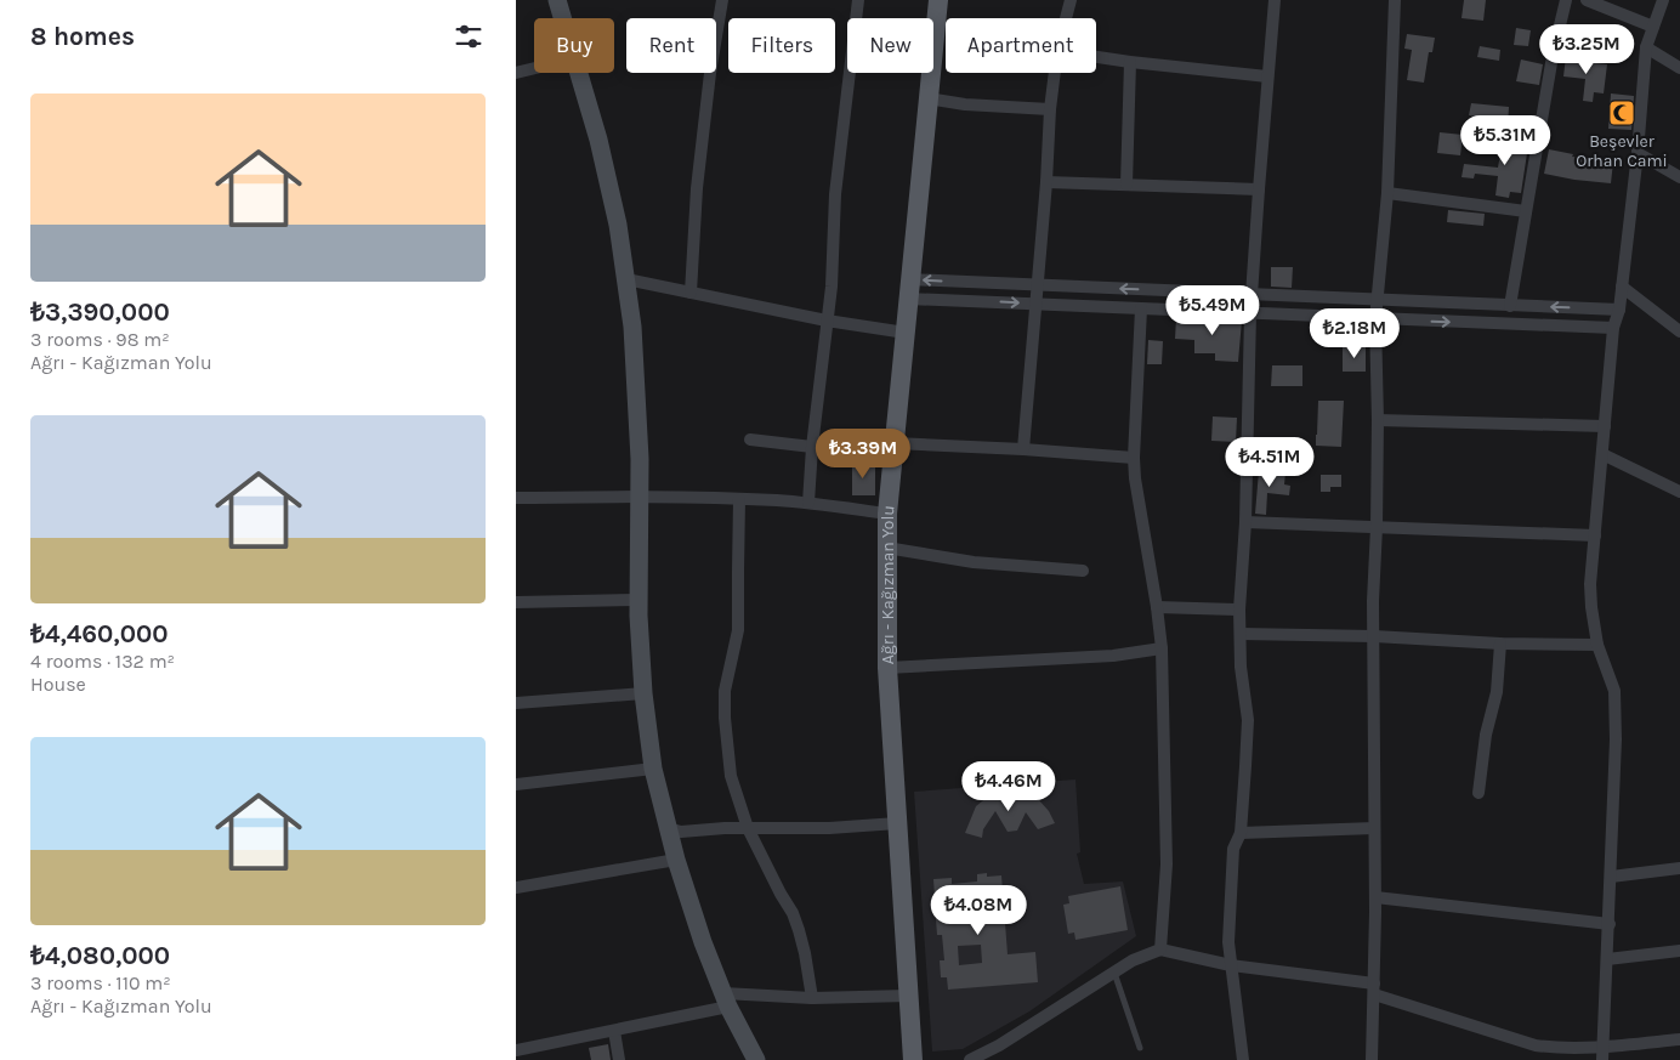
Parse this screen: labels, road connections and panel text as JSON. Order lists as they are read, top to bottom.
{
  "streets": {
    "main road": ["Ağrı - Kağızman Yolu"]
  },
  "places": {
    "mosque": ["Beşevler Orhan Cami"]
  },
  "page": {
    "heading": "8 homes",
    "chip": [
      "Buy",
      "Rent",
      "Filters",
      "New",
      "Apartment"
    ],
    "price": [
      "₺3.25M",
      "₺5.31M",
      "₺5.49M",
      "₺2.18M",
      "₺3.39M",
      "₺4.51M",
      "₺4.46M",
      "₺4.08M"
    ],
    "list": [
      {
        "name": "₺3,390,000",
        "note": "3 rooms · 98 m² · Ağrı - Kağızman Yolu"
      },
      {
        "name": "₺4,460,000",
        "note": "4 rooms · 132 m² · House"
      },
      {
        "name": "₺4,080,000",
        "note": "3 rooms · 110 m² · Ağrı - Kağızman Yolu"
      }
    ]
  }
}
